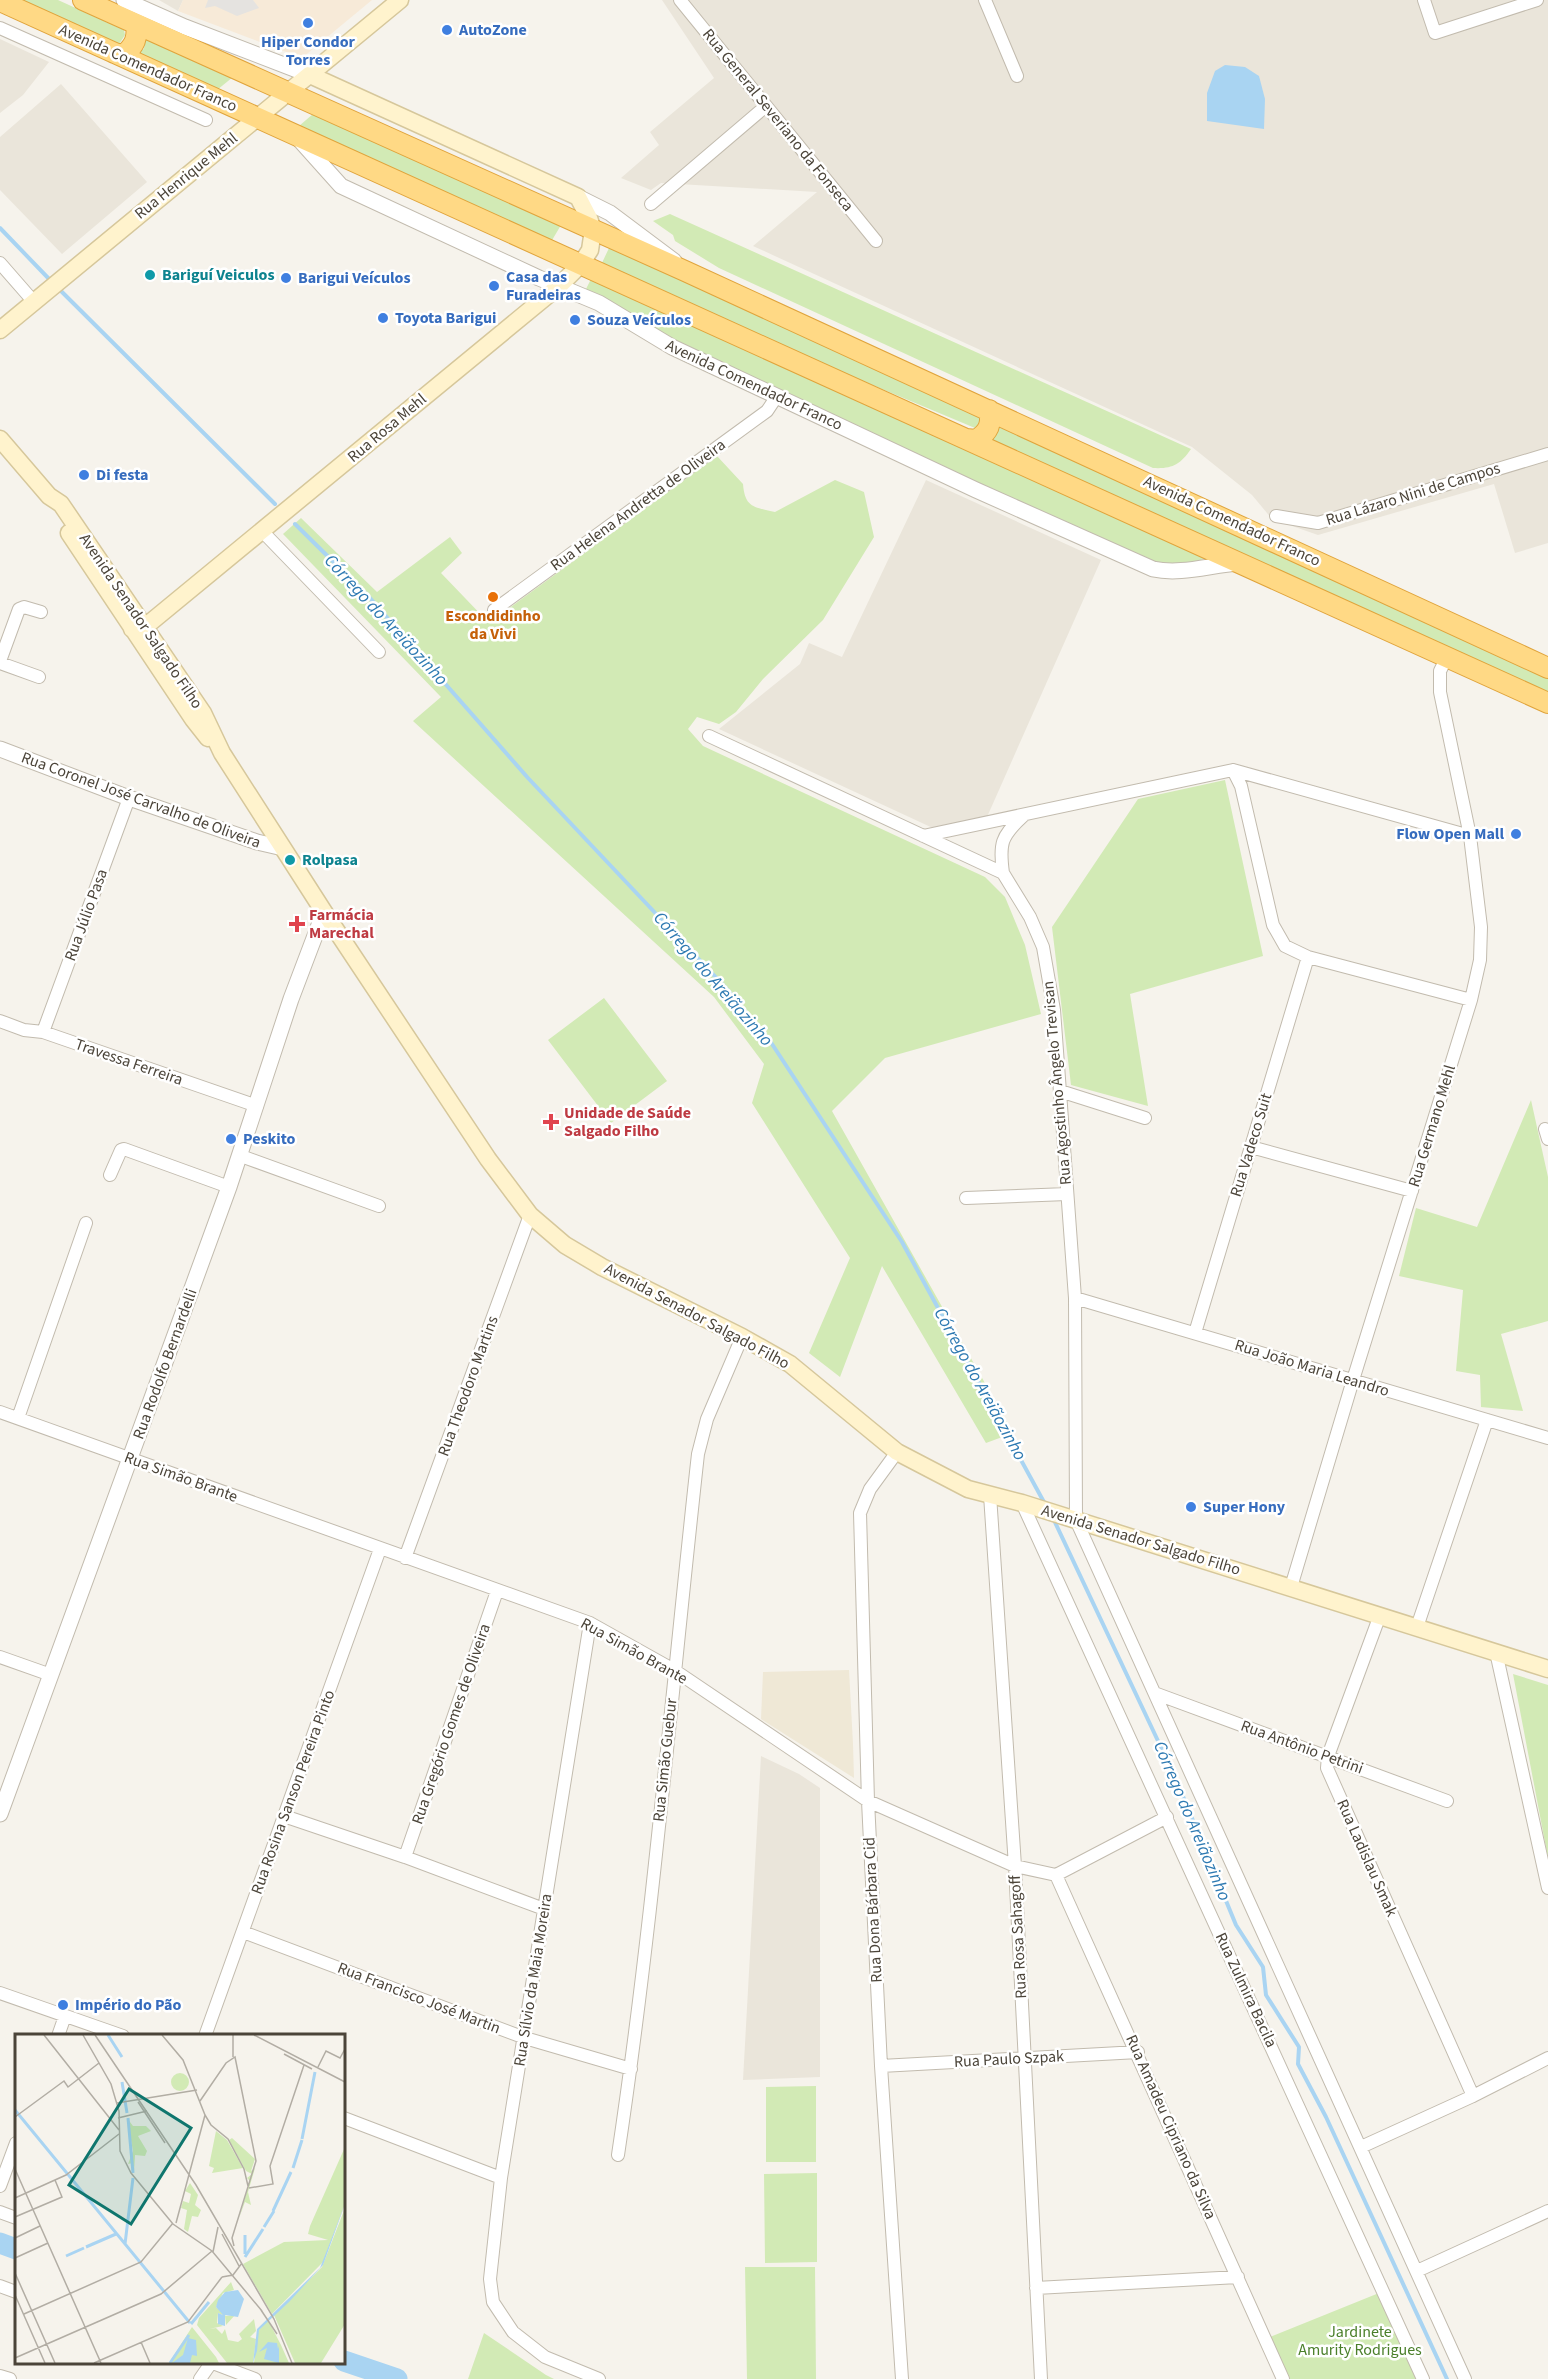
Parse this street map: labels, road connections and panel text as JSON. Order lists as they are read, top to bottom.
{
  "streets": {
    "highway": ["Avenida Comendador Franco"],
    "main road": ["Rua Henrique Mehl", "Rua Rosa Mehl", "Avenida Senador Salgado Filho"],
    "street": [
      "Rua General Severiano da Fonseca",
      "Rua Lázaro Nini de Campos",
      "Rua Helena Andretta de Oliveira",
      "Rua Coronel José Carvalho de Oliveira",
      "Rua Júlio Pasa",
      "Travessa Ferreira",
      "Rua Agostinho Ângelo Trevisan",
      "Rua Germano Mehl",
      "Rua Vadeco Suit",
      "Rua Rodolfo Bernardelli",
      "Rua João Maria Leandro",
      "Rua Theodoro Martins",
      "Rua Simão Brante",
      "Rua Gregório Gomes de Oliveira",
      "Rua Antônio Petrini",
      "Rua Simão Guebur",
      "Rua Rosina Sanson Pereira Pinto",
      "Rua Ladislau Smak",
      "Rua Dona Bárbara Cid",
      "Rua Rosa Sahagoff",
      "Rua Sílvio da Maia Moreira",
      "Rua Zulmira Bacila",
      "Rua Francisco José Martin",
      "Rua Paulo Szpak",
      "Rua Amadeu Cipriano da Silva"
    ]
  },
  "crossings": [
    ["Avenida Comendador Franco", "Rua Henrique Mehl"],
    ["Avenida Comendador Franco", "Rua Rosa Mehl"],
    ["Avenida Comendador Franco", "Rua Helena Andretta de Oliveira"],
    ["Avenida Comendador Franco", "Rua Germano Mehl"],
    ["Rua Rosa Mehl", "Avenida Senador Salgado Filho"],
    ["Avenida Senador Salgado Filho", "Rua Coronel José Carvalho de Oliveira"],
    ["Avenida Senador Salgado Filho", "Rua Agostinho Ângelo Trevisan"],
    ["Avenida Senador Salgado Filho", "Rua Germano Mehl"],
    ["Avenida Senador Salgado Filho", "Rua Rodolfo Bernardelli"],
    ["Avenida Senador Salgado Filho", "Rua Theodoro Martins"],
    ["Avenida Senador Salgado Filho", "Rua Simão Guebur"],
    ["Avenida Senador Salgado Filho", "Rua Dona Bárbara Cid"],
    ["Avenida Senador Salgado Filho", "Rua Rosa Sahagoff"],
    ["Avenida Senador Salgado Filho", "Rua Zulmira Bacila"],
    ["Rua Coronel José Carvalho de Oliveira", "Rua Júlio Pasa"],
    ["Rua Júlio Pasa", "Travessa Ferreira"],
    ["Travessa Ferreira", "Rua Rodolfo Bernardelli"],
    ["Rua Agostinho Ângelo Trevisan", "Rua João Maria Leandro"],
    ["Rua Germano Mehl", "Rua João Maria Leandro"],
    ["Rua Vadeco Suit", "Rua João Maria Leandro"],
    ["Rua Rodolfo Bernardelli", "Rua Simão Brante"],
    ["Rua Theodoro Martins", "Rua Simão Brante"],
    ["Rua Simão Brante", "Rua Gregório Gomes de Oliveira"],
    ["Rua Simão Brante", "Rua Simão Guebur"],
    ["Rua Simão Brante", "Rua Rosina Sanson Pereira Pinto"],
    ["Rua Simão Brante", "Rua Dona Bárbara Cid"],
    ["Rua Simão Brante", "Rua Rosa Sahagoff"],
    ["Rua Simão Brante", "Rua Sílvio da Maia Moreira"],
    ["Rua Simão Brante", "Rua Amadeu Cipriano da Silva"],
    ["Rua Antônio Petrini", "Rua Ladislau Smak"],
    ["Rua Simão Guebur", "Rua Francisco José Martin"],
    ["Rua Rosina Sanson Pereira Pinto", "Rua Francisco José Martin"],
    ["Rua Dona Bárbara Cid", "Rua Paulo Szpak"],
    ["Rua Rosa Sahagoff", "Rua Paulo Szpak"],
    ["Rua Sílvio da Maia Moreira", "Rua Francisco José Martin"],
    ["Rua Paulo Szpak", "Rua Amadeu Cipriano da Silva"]
  ],
  "water": ["Córrego do Areiãozinho"],
  "parks": ["Jardinete Amurity Rodrigues"],
  "places": {
    "other": [
      "Hiper Condor Torres",
      "AutoZone",
      "Bariguí Veiculos",
      "Barigui Veículos",
      "Casa das Furadeiras",
      "Toyota Barigui",
      "Souza Veículos",
      "Di festa",
      "Escondidinho da Vivi",
      "Flow Open Mall",
      "Rolpasa",
      "Peskito",
      "Super Hony",
      "Império do Pão"
    ],
    "health": ["Farmácia Marechal", "Unidade de Saúde Salgado Filho"]
  }
}
